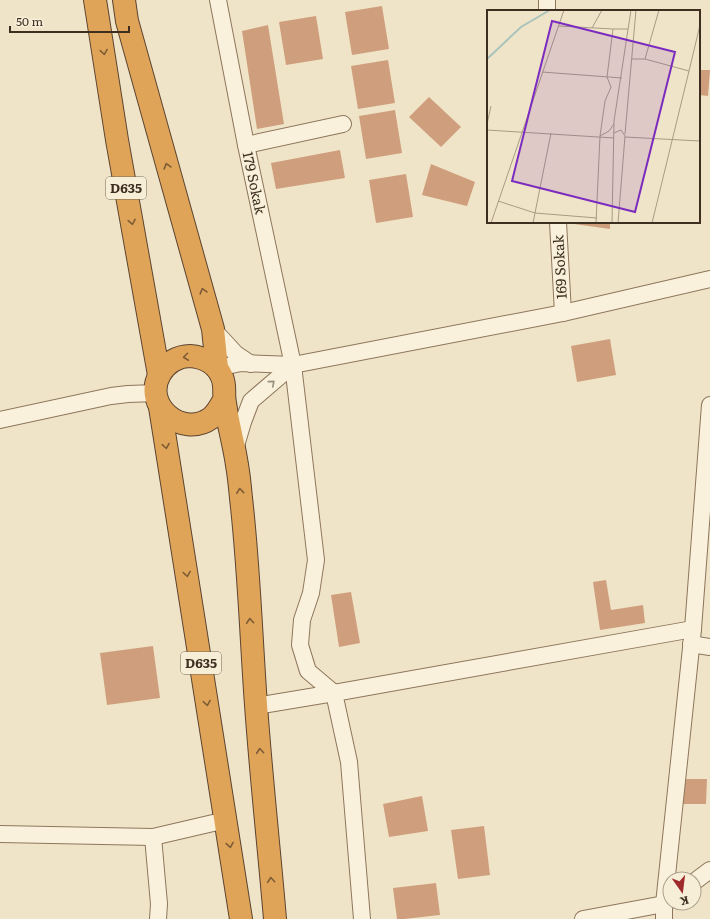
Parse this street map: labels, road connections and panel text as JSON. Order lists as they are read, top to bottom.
{
  "streets": {
    "highway": ["D635"],
    "street": ["179 Sokak", "169 Sokak"]
  },
  "scale_bar": "50 m",
  "north": "bottom"
}
